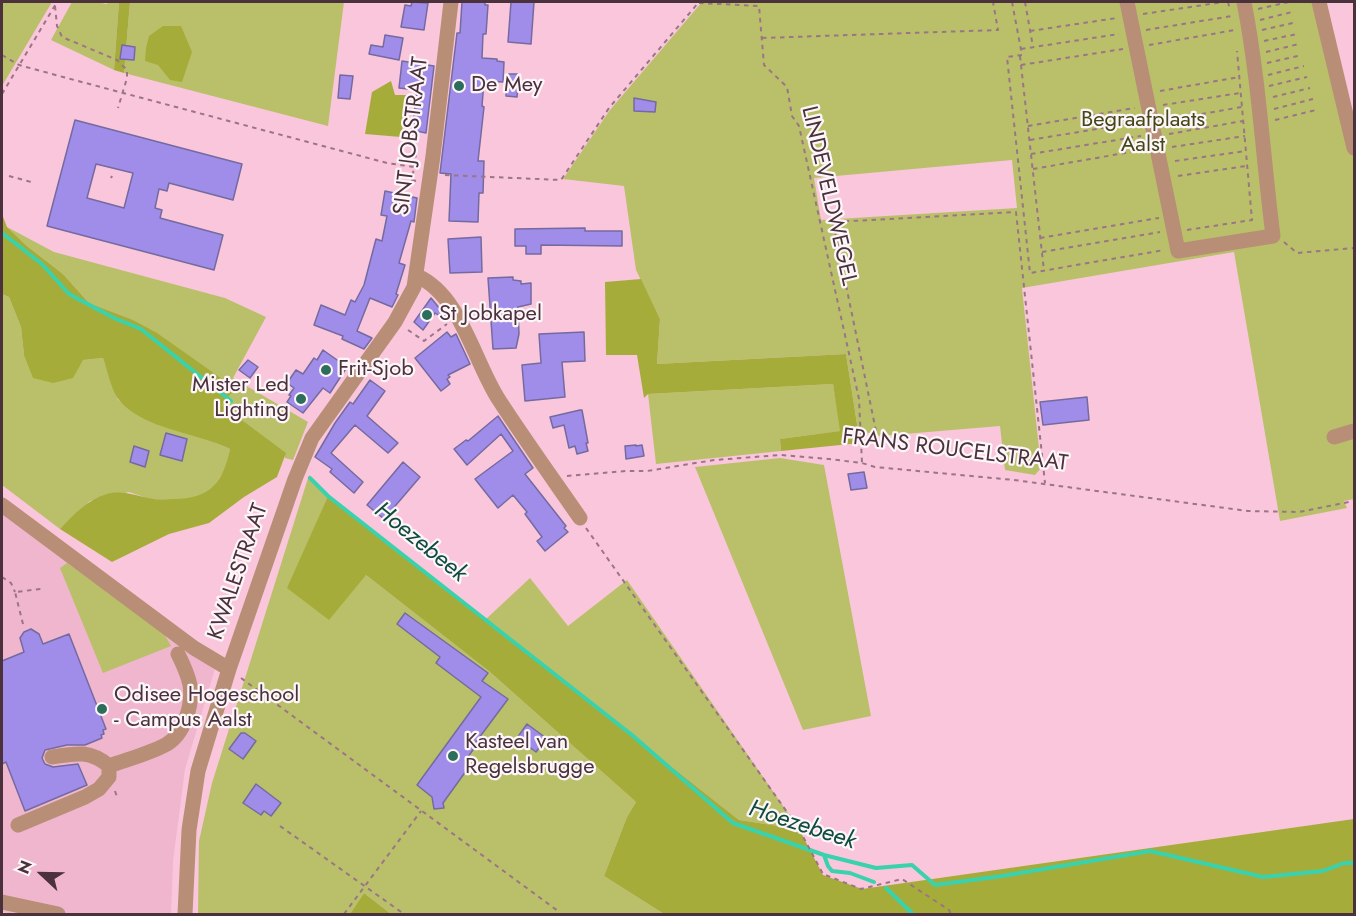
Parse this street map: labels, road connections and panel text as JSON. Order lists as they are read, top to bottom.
{
  "streets": {
    "street": ["SINT JOBSTRAAT", "KWALESTRAAT"],
    "path": ["LINDEVELDWEGEL", "FRANS ROUCELSTRAAT"]
  },
  "crossings": [
    ["SINT JOBSTRAAT", "LINDEVELDWEGEL"],
    ["SINT JOBSTRAAT", "KWALESTRAAT"],
    ["LINDEVELDWEGEL", "FRANS ROUCELSTRAAT"]
  ],
  "water": ["Hoezebeek"],
  "parks": ["Begraafplaats Aalst"],
  "places": [
    "De Mey",
    "St Jobkapel",
    "Frit-Sjob",
    "Mister Led Lighting",
    "Odisee Hogeschool - Campus Aalst",
    "Kasteel van Regelsbrugge"
  ],
  "north": "left"
}
